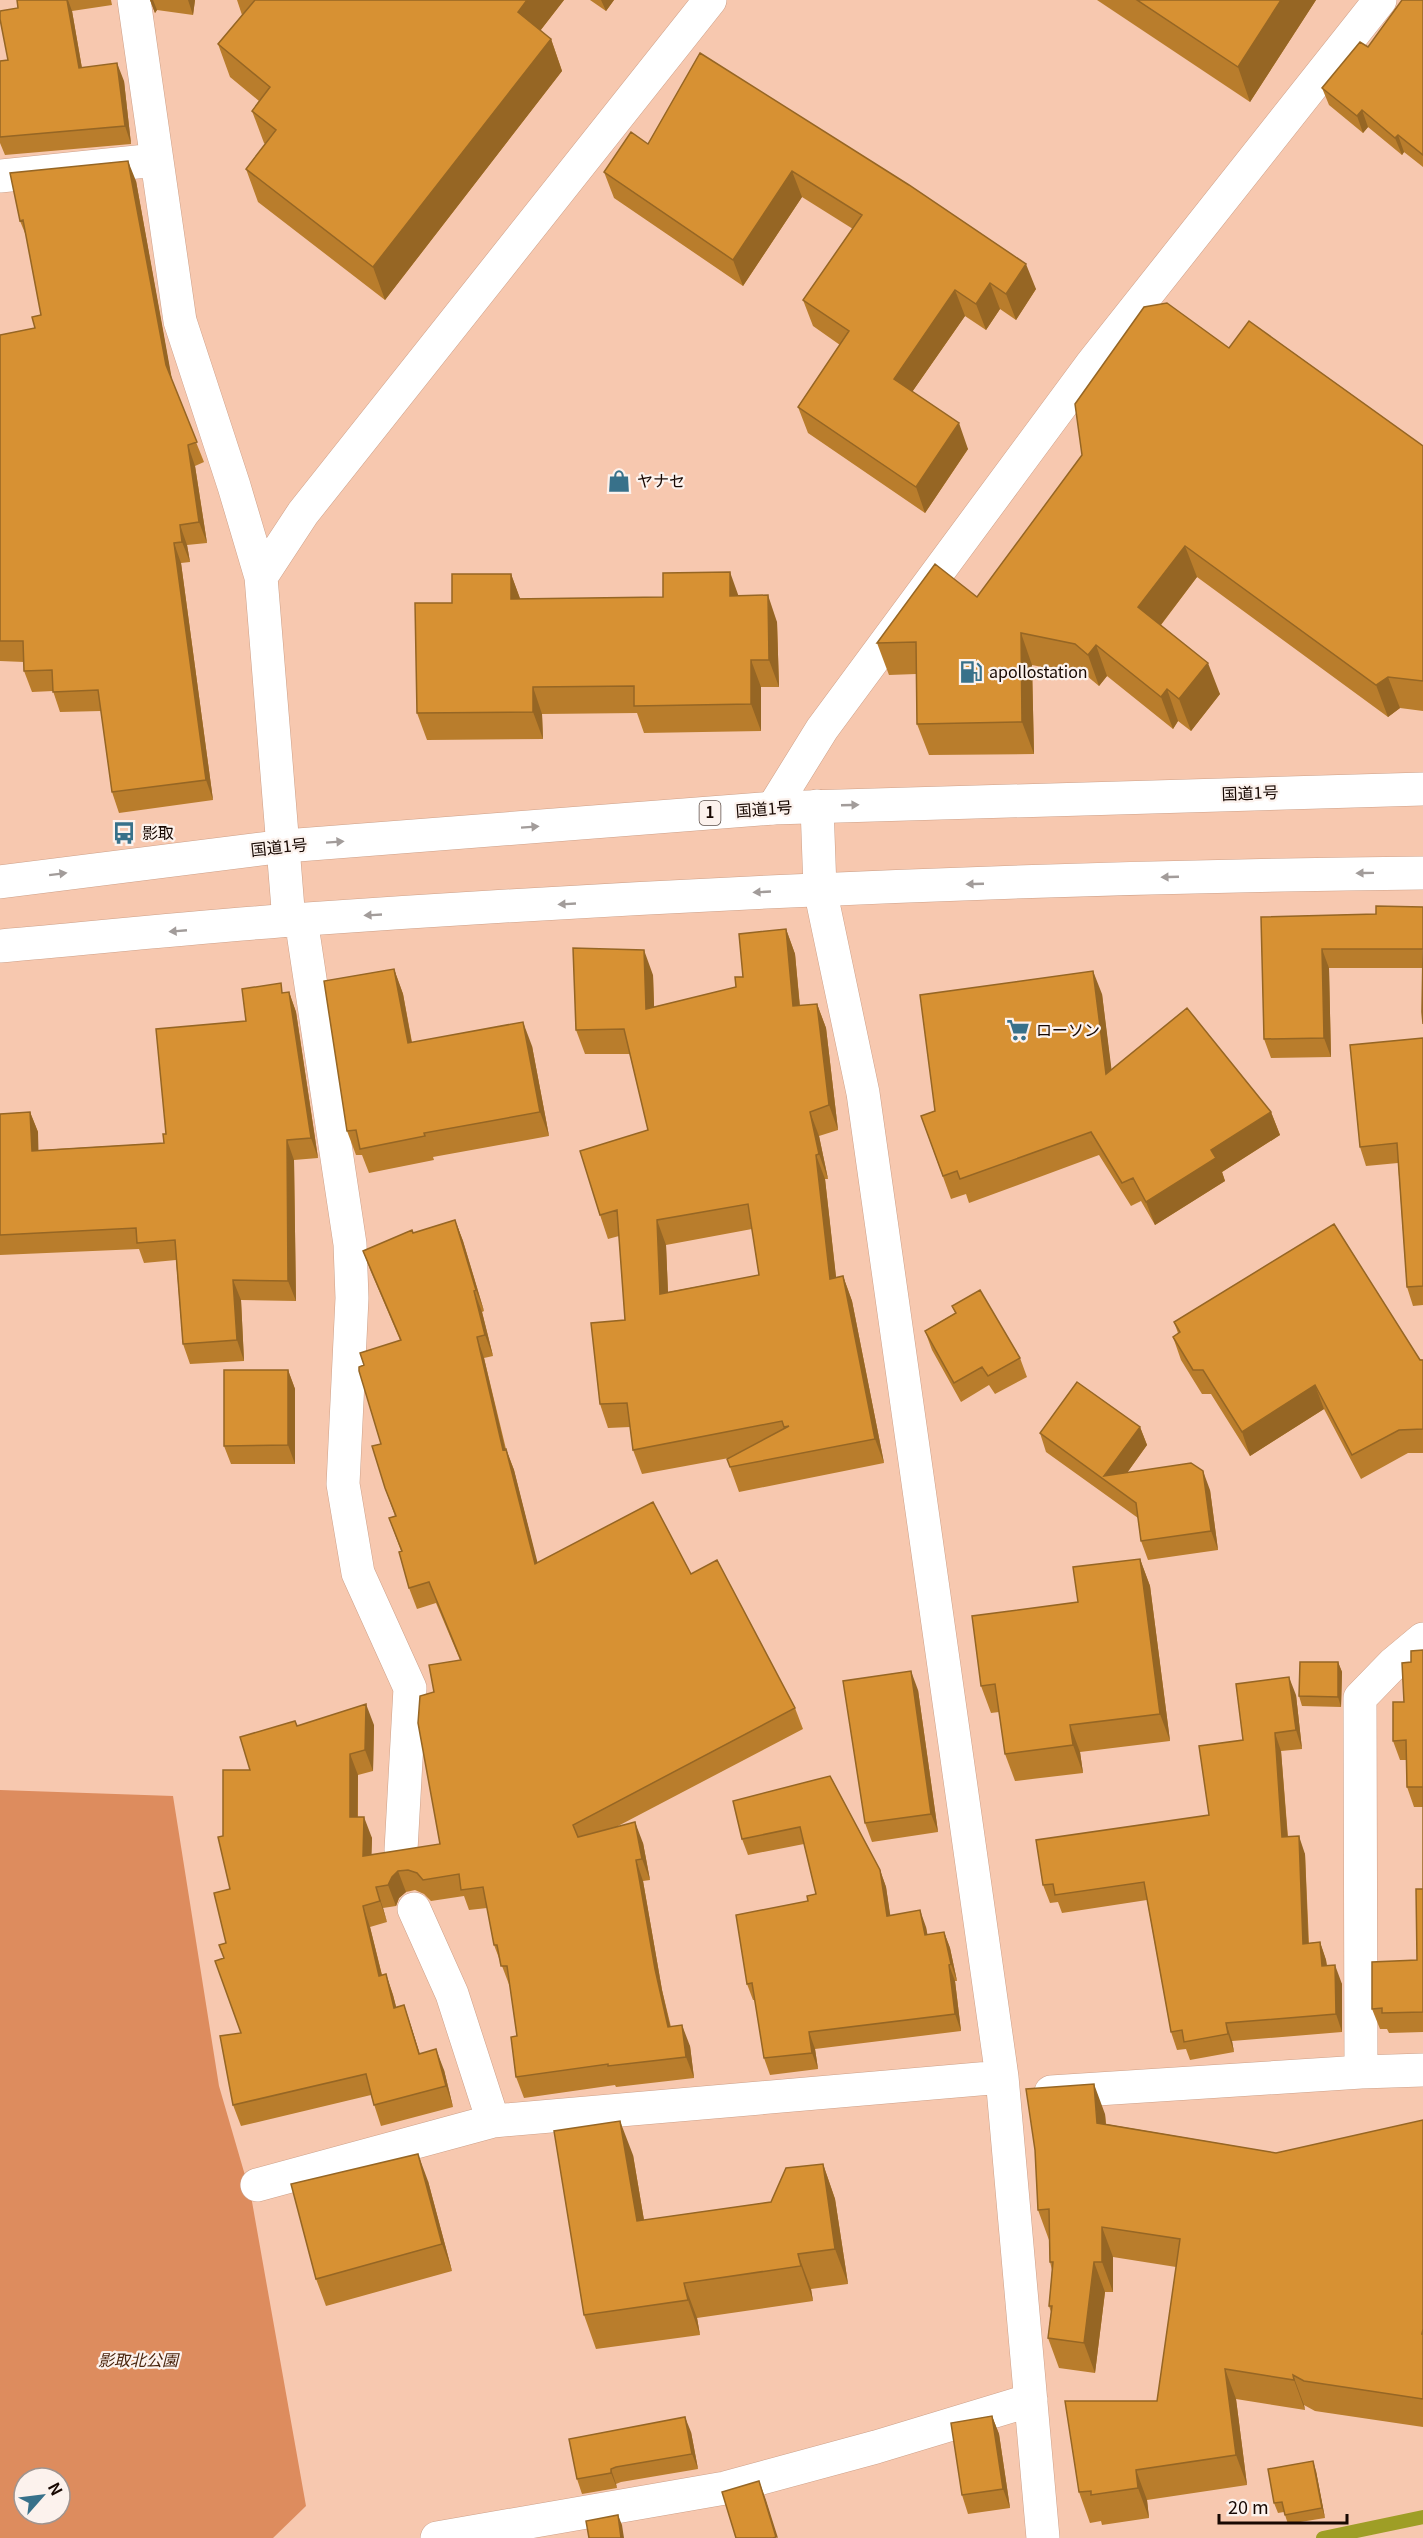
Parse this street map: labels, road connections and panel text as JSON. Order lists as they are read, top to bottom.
{
  "streets": {
    "main road": ["国道1号", "1"]
  },
  "parks": ["影取北公園"],
  "places": {
    "shop": ["ヤナセ"],
    "fuel station": ["apollostation"],
    "bus stop": ["影取"],
    "supermarket": ["ローソン"]
  },
  "scale_bar": "20 m",
  "north": "top right"
}
